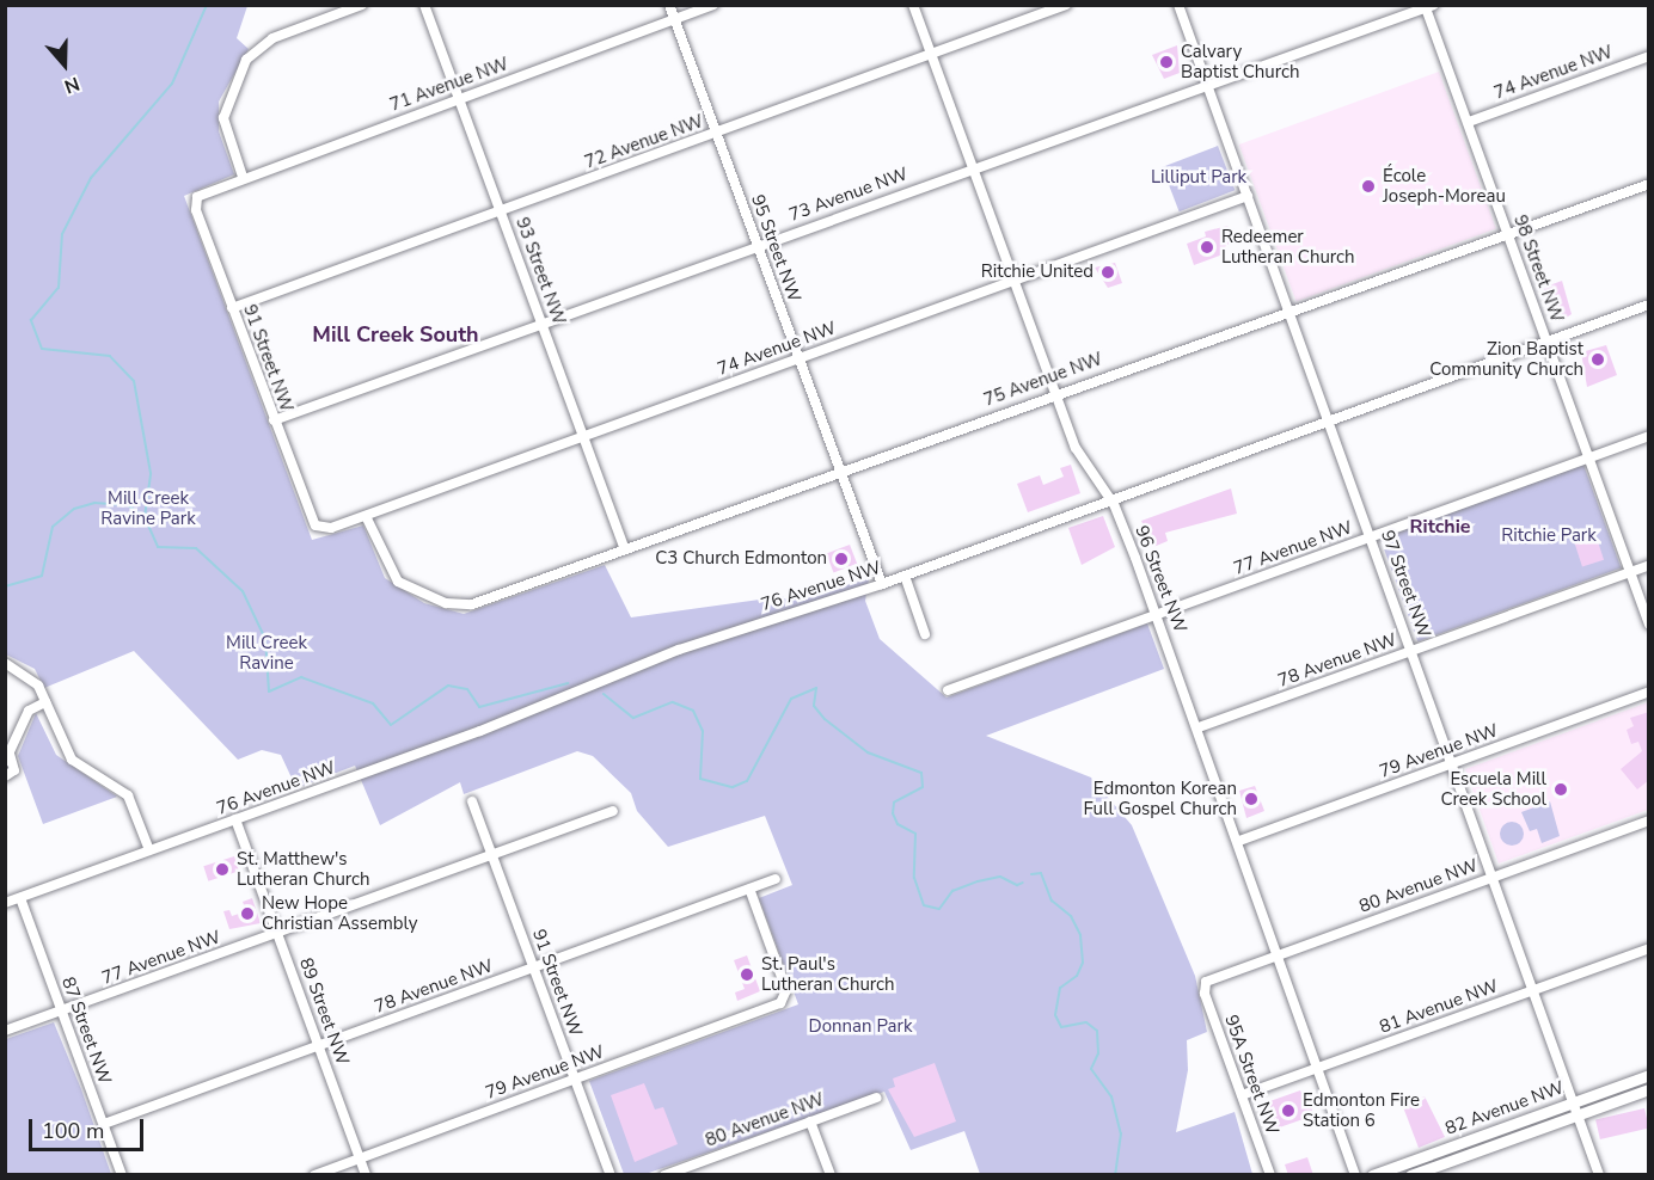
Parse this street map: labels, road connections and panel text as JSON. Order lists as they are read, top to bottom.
{
  "streets": {
    "main road": ["82 Avenue NW"],
    "street": [
      "74 Avenue NW",
      "71 Avenue NW",
      "72 Avenue NW",
      "73 Avenue NW",
      "95 Street NW",
      "98 Street NW",
      "93 Street NW",
      "91 Street NW",
      "75 Avenue NW",
      "77 Avenue NW",
      "96 Street NW",
      "97 Street NW",
      "76 Avenue NW",
      "78 Avenue NW",
      "79 Avenue NW",
      "80 Avenue NW",
      "81 Avenue NW",
      "89 Street NW",
      "87 Street NW",
      "95A Street NW"
    ]
  },
  "crossings": [
    ["74 Avenue NW", "95 Street NW"],
    ["74 Avenue NW", "98 Street NW"],
    ["74 Avenue NW", "93 Street NW"],
    ["74 Avenue NW", "91 Street NW"],
    ["74 Avenue NW", "75 Avenue NW"],
    ["74 Avenue NW", "96 Street NW"],
    ["74 Avenue NW", "97 Street NW"],
    ["71 Avenue NW", "95 Street NW"],
    ["71 Avenue NW", "93 Street NW"],
    ["71 Avenue NW", "91 Street NW"],
    ["72 Avenue NW", "95 Street NW"],
    ["72 Avenue NW", "93 Street NW"],
    ["72 Avenue NW", "91 Street NW"],
    ["72 Avenue NW", "96 Street NW"],
    ["73 Avenue NW", "95 Street NW"],
    ["73 Avenue NW", "98 Street NW"],
    ["73 Avenue NW", "93 Street NW"],
    ["73 Avenue NW", "91 Street NW"],
    ["73 Avenue NW", "96 Street NW"],
    ["73 Avenue NW", "97 Street NW"],
    ["95 Street NW", "75 Avenue NW"],
    ["95 Street NW", "76 Avenue NW"],
    ["98 Street NW", "75 Avenue NW"],
    ["98 Street NW", "77 Avenue NW"],
    ["98 Street NW", "76 Avenue NW"],
    ["98 Street NW", "78 Avenue NW"],
    ["93 Street NW", "75 Avenue NW"],
    ["91 Street NW", "77 Avenue NW"],
    ["91 Street NW", "78 Avenue NW"],
    ["91 Street NW", "79 Avenue NW"],
    ["75 Avenue NW", "96 Street NW"],
    ["75 Avenue NW", "97 Street NW"],
    ["77 Avenue NW", "96 Street NW"],
    ["77 Avenue NW", "97 Street NW"],
    ["77 Avenue NW", "89 Street NW"],
    ["77 Avenue NW", "87 Street NW"],
    ["96 Street NW", "76 Avenue NW"],
    ["96 Street NW", "78 Avenue NW"],
    ["96 Street NW", "79 Avenue NW"],
    ["96 Street NW", "80 Avenue NW"],
    ["96 Street NW", "81 Avenue NW"],
    ["97 Street NW", "76 Avenue NW"],
    ["97 Street NW", "78 Avenue NW"],
    ["97 Street NW", "79 Avenue NW"],
    ["97 Street NW", "80 Avenue NW"],
    ["97 Street NW", "81 Avenue NW"],
    ["97 Street NW", "82 Avenue NW"],
    ["76 Avenue NW", "89 Street NW"],
    ["76 Avenue NW", "87 Street NW"],
    ["78 Avenue NW", "79 Avenue NW"],
    ["78 Avenue NW", "89 Street NW"],
    ["78 Avenue NW", "87 Street NW"],
    ["79 Avenue NW", "89 Street NW"],
    ["80 Avenue NW", "95A Street NW"],
    ["81 Avenue NW", "95A Street NW"]
  ],
  "districts": ["Mill Creek South", "Ritchie"],
  "parks": [
    "Lilliput Park",
    "Mill Creek Ravine Park",
    "Ritchie Park",
    "Mill Creek Ravine",
    "Donnan Park"
  ],
  "places": [
    "Calvary Baptist Church",
    "École Joseph-Moreau",
    "Redeemer Lutheran Church",
    "Ritchie United",
    "Zion Baptist Community Church",
    "C3 Church Edmonton",
    "Escuela Mill Creek School",
    "Edmonton Korean Full Gospel Church",
    "St. Matthew's Lutheran Church",
    "New Hope Christian Assembly",
    "St. Paul's Lutheran Church",
    "Edmonton Fire Station 6"
  ],
  "scale_bar": "100 m",
  "north": "bottom"
}
